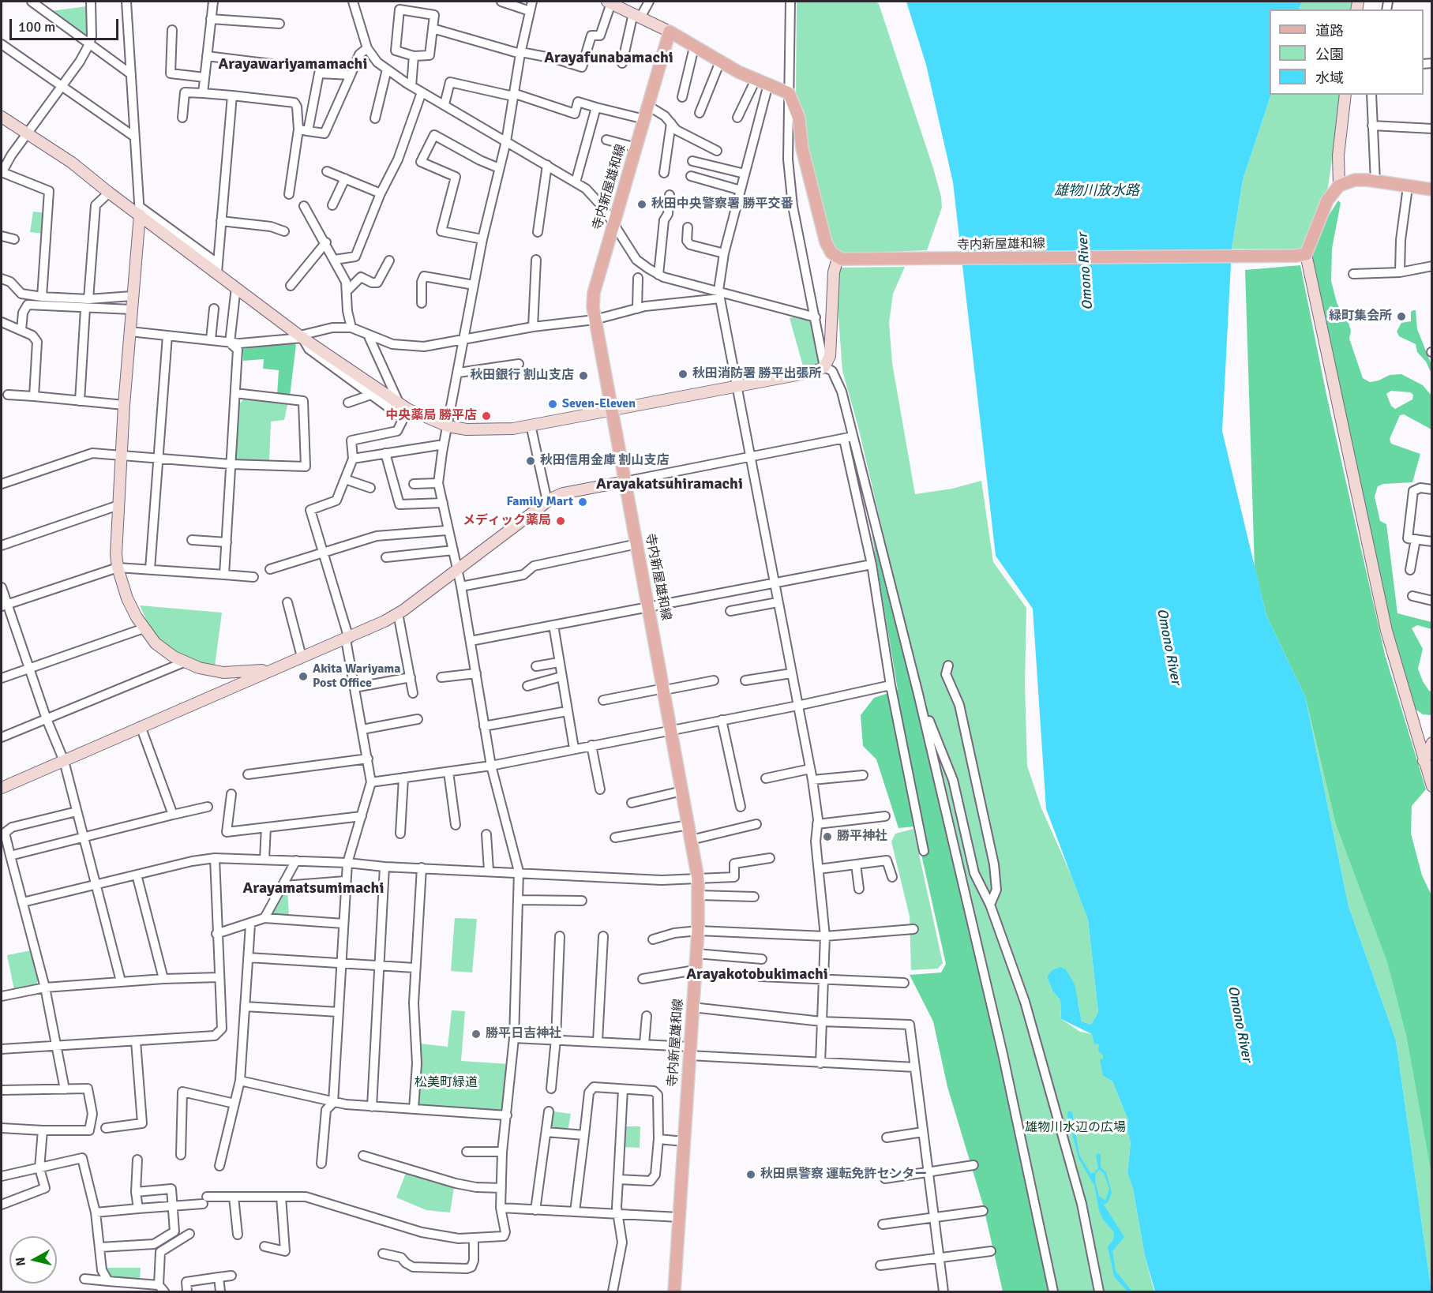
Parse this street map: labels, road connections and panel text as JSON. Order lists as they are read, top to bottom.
{
  "streets": {
    "main road": ["寺内新屋雄和線"]
  },
  "districts": [
    "Arayafunabamachi",
    "Arayawariyamamachi",
    "Arayakatsuhiramachi",
    "Arayamatsumimachi",
    "Arayakotobukimachi"
  ],
  "water": ["雄物川放水路", "Omono River"],
  "parks": ["松美町緑道", "雄物川水辺の広場"],
  "places": [
    "秋田中央警察署 勝平交番",
    "緑町集会所",
    "秋田消防署 勝平出張所",
    "秋田銀行 割山支店",
    "Seven-Eleven",
    "中央薬局 勝平店",
    "秋田信用金庫 割山支店",
    "Family Mart",
    "メディック薬局",
    "Akita Wariyama Post Office",
    "勝平神社",
    "勝平日吉神社",
    "秋田県警察 運転免許センター"
  ],
  "legend": ["道路", "公園", "水域"],
  "scale_bar": "100 m",
  "north": "left"
}
